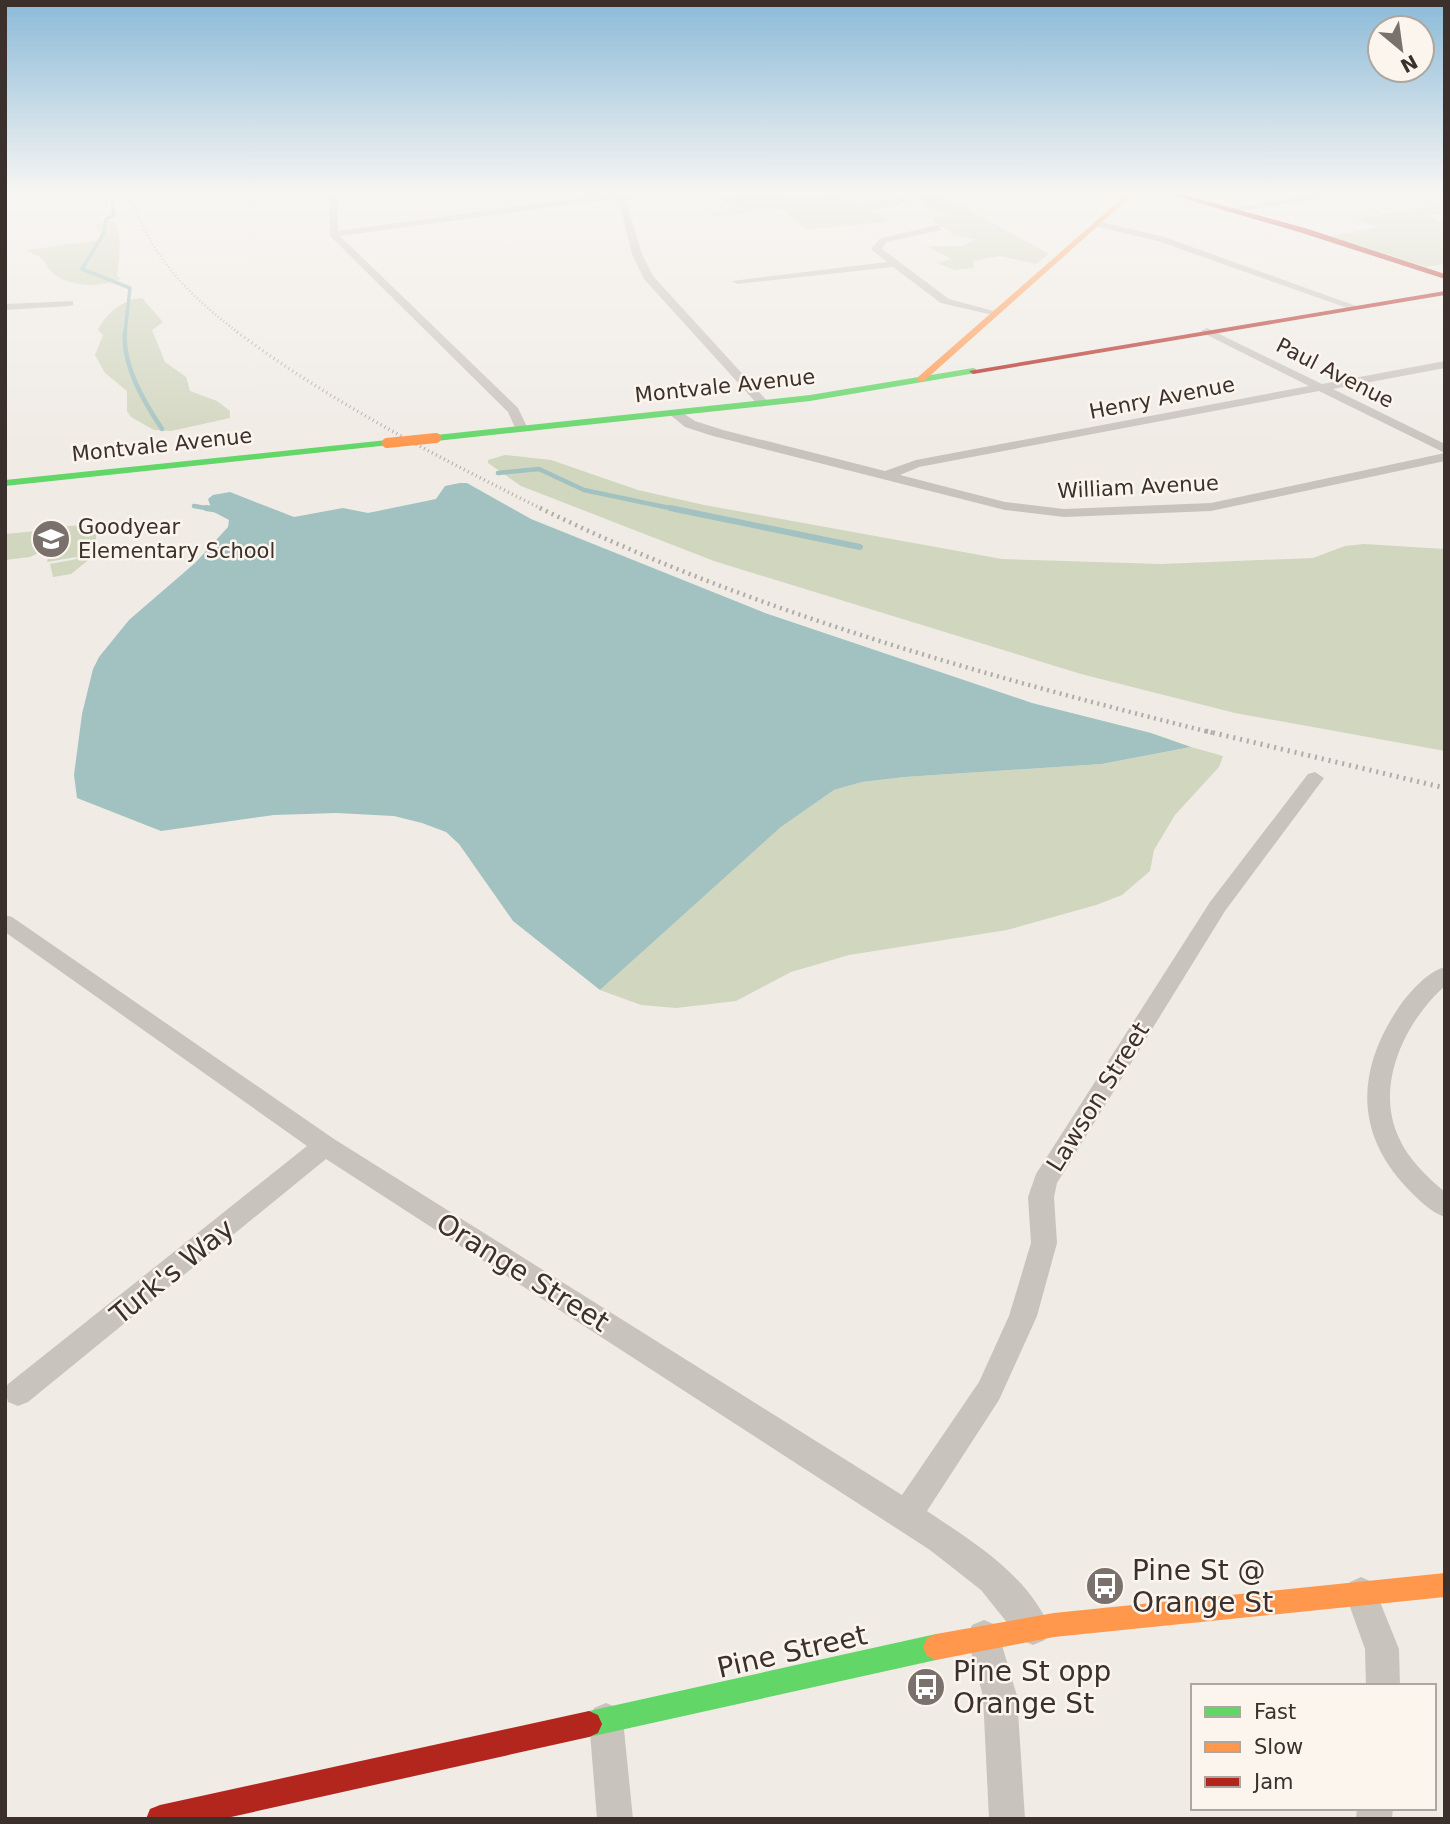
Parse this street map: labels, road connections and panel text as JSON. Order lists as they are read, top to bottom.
{
  "streets": {
    "street": [
      "Paul Avenue",
      "Montvale Avenue",
      "Henry Avenue",
      "William Avenue",
      "Lawson Street",
      "Turk's Way",
      "Orange Street",
      "Pine Street"
    ]
  },
  "crossings": [
    ["Paul Avenue", "Montvale Avenue"],
    ["Paul Avenue", "Henry Avenue"],
    ["Montvale Avenue", "William Avenue"],
    ["Henry Avenue", "William Avenue"],
    ["Lawson Street", "Orange Street"],
    ["Turk's Way", "Orange Street"],
    ["Orange Street", "Pine Street"]
  ],
  "places": {
    "school or university": ["Goodyear Elementary School"],
    "bus stop": ["Pine St @ Orange St", "Pine St opp Orange St"]
  },
  "legend": ["Fast", "Slow", "Jam"],
  "north": "bottom right"
}
